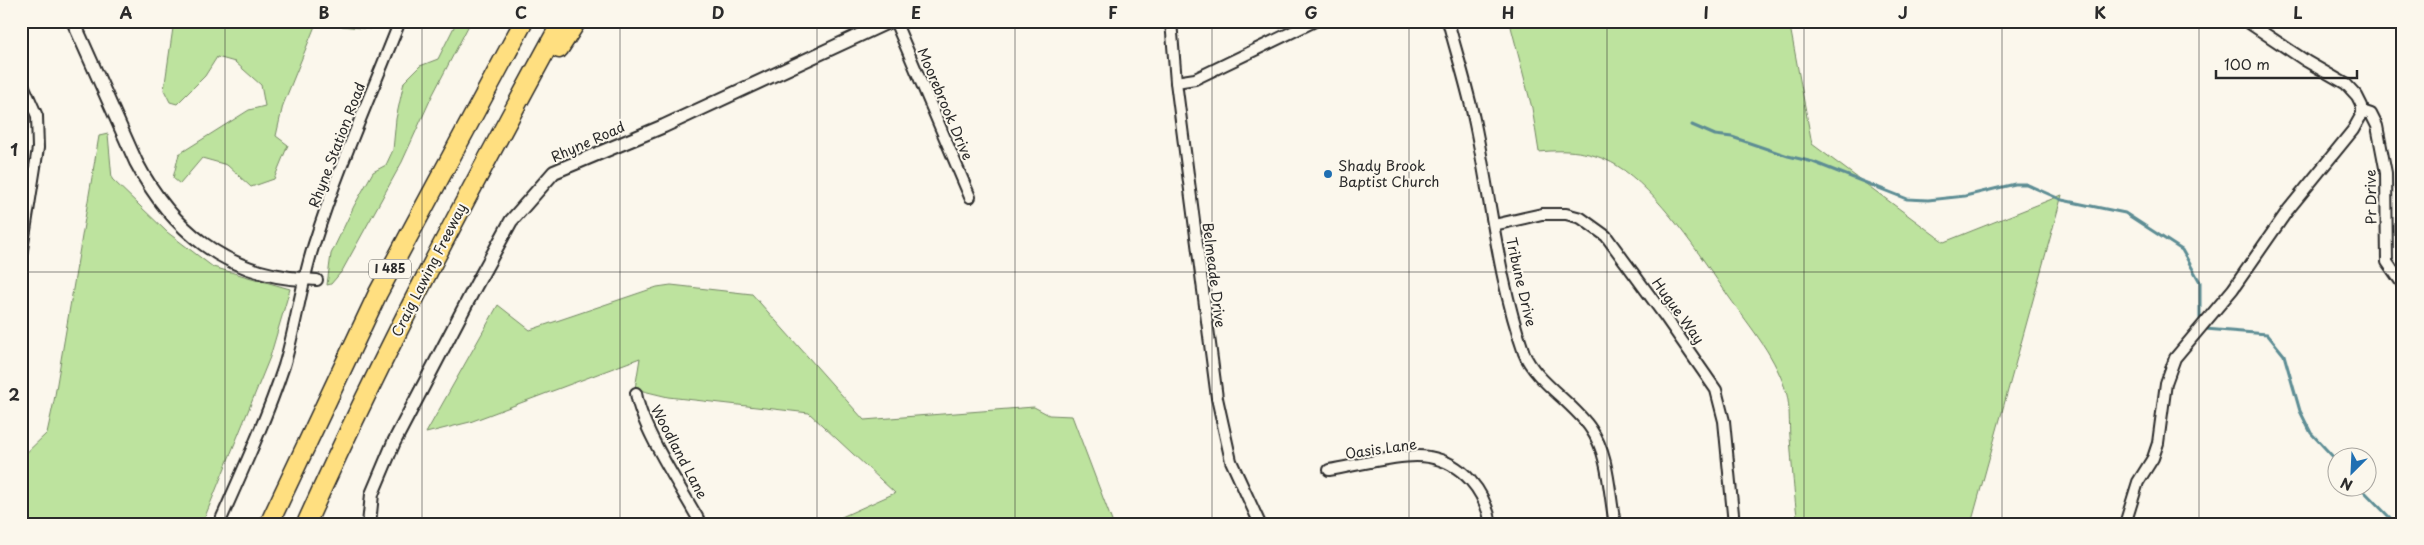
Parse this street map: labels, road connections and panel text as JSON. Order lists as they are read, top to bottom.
{
  "streets": {
    "highway": ["I 485", "Craig Lawing Freeway"],
    "street": [
      "Moorebrook Drive",
      "Rhyne Road",
      "Rhyne Station Road",
      "Pr Drive",
      "Belmeade Drive",
      "Tribune Drive",
      "Hugue Way",
      "Oasis Lane",
      "Woodland Lane"
    ]
  },
  "crossings": [
    ["Tribune Drive", "Hugue Way"]
  ],
  "places": ["Shady Brook Baptist Church"],
  "scale_bar": "100 m",
  "north": "bottom left",
  "grid": {
    "columns": [
      "A",
      "B",
      "C",
      "D",
      "E",
      "F",
      "G",
      "H",
      "I",
      "J",
      "K",
      "L"
    ],
    "rows": ["1", "2"]
  }
}
